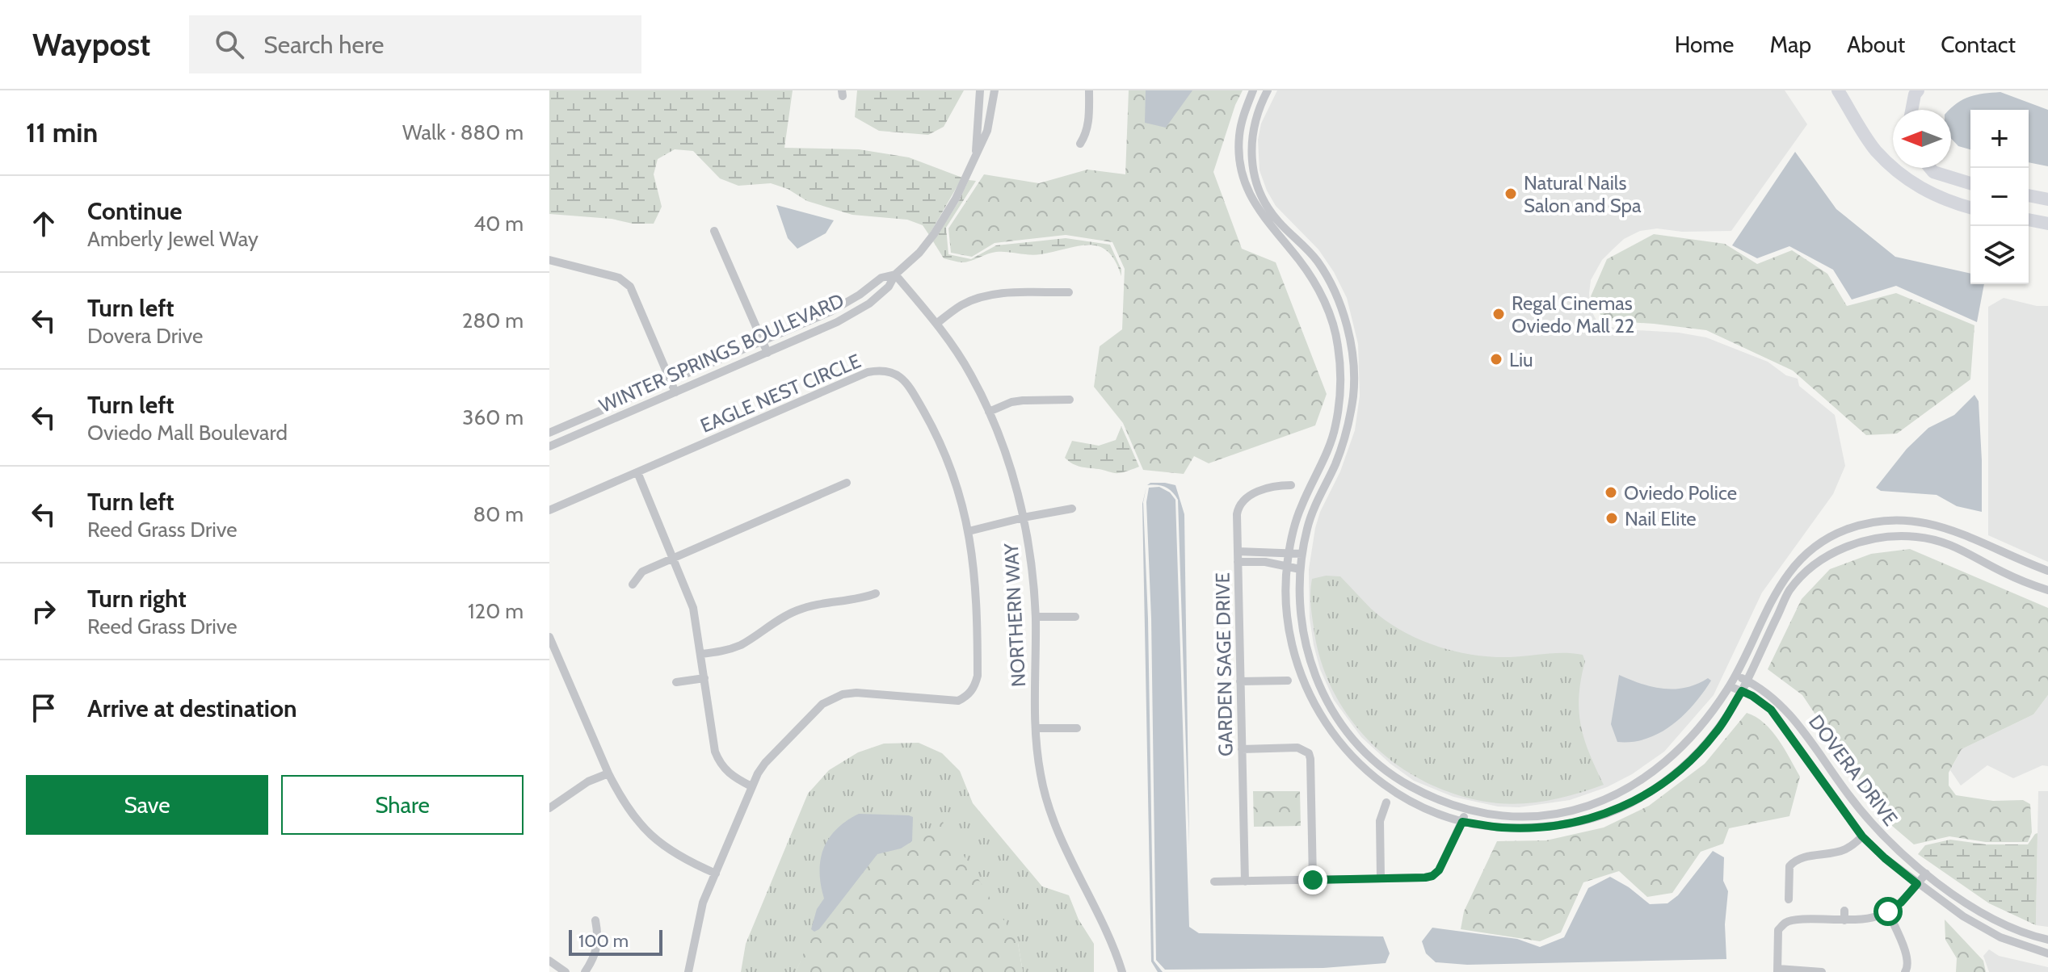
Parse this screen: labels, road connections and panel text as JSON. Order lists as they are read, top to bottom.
{
  "streets": {
    "street": [
      "WINTER SPRINGS BOULEVARD",
      "EAGLE NEST CIRCLE",
      "NORTHERN WAY",
      "GARDEN SAGE DRIVE",
      "DOVERA DRIVE"
    ]
  },
  "crossings": [
    ["WINTER SPRINGS BOULEVARD", "NORTHERN WAY"]
  ],
  "places": [
    "Natural Nails Salon and Spa",
    "Regal Cinemas Oviedo Mall 22",
    "Liu",
    "Oviedo Police",
    "Nail Elite"
  ],
  "scale_bar": "100 m",
  "north": "left",
  "page": {
    "header": "Waypost",
    "search": "Search here",
    "nav": [
      "Home",
      "Map",
      "About",
      "Contact"
    ],
    "heading": ["11 min", "Walk · 880 m"],
    "map_buttons": ["+", "−"],
    "list": [
      ["Continue", "Amberly Jewel Way", "40 m"],
      ["Turn left", "Dovera Drive", "280 m"],
      ["Turn left", "Oviedo Mall Boulevard", "360 m"],
      ["Turn left", "Reed Grass Drive", "80 m"],
      ["Turn right", "Reed Grass Drive", "120 m"],
      "Arrive at destination"
    ],
    "buttons": ["Save", "Share"],
    "scale": "100 m"
  }
}
